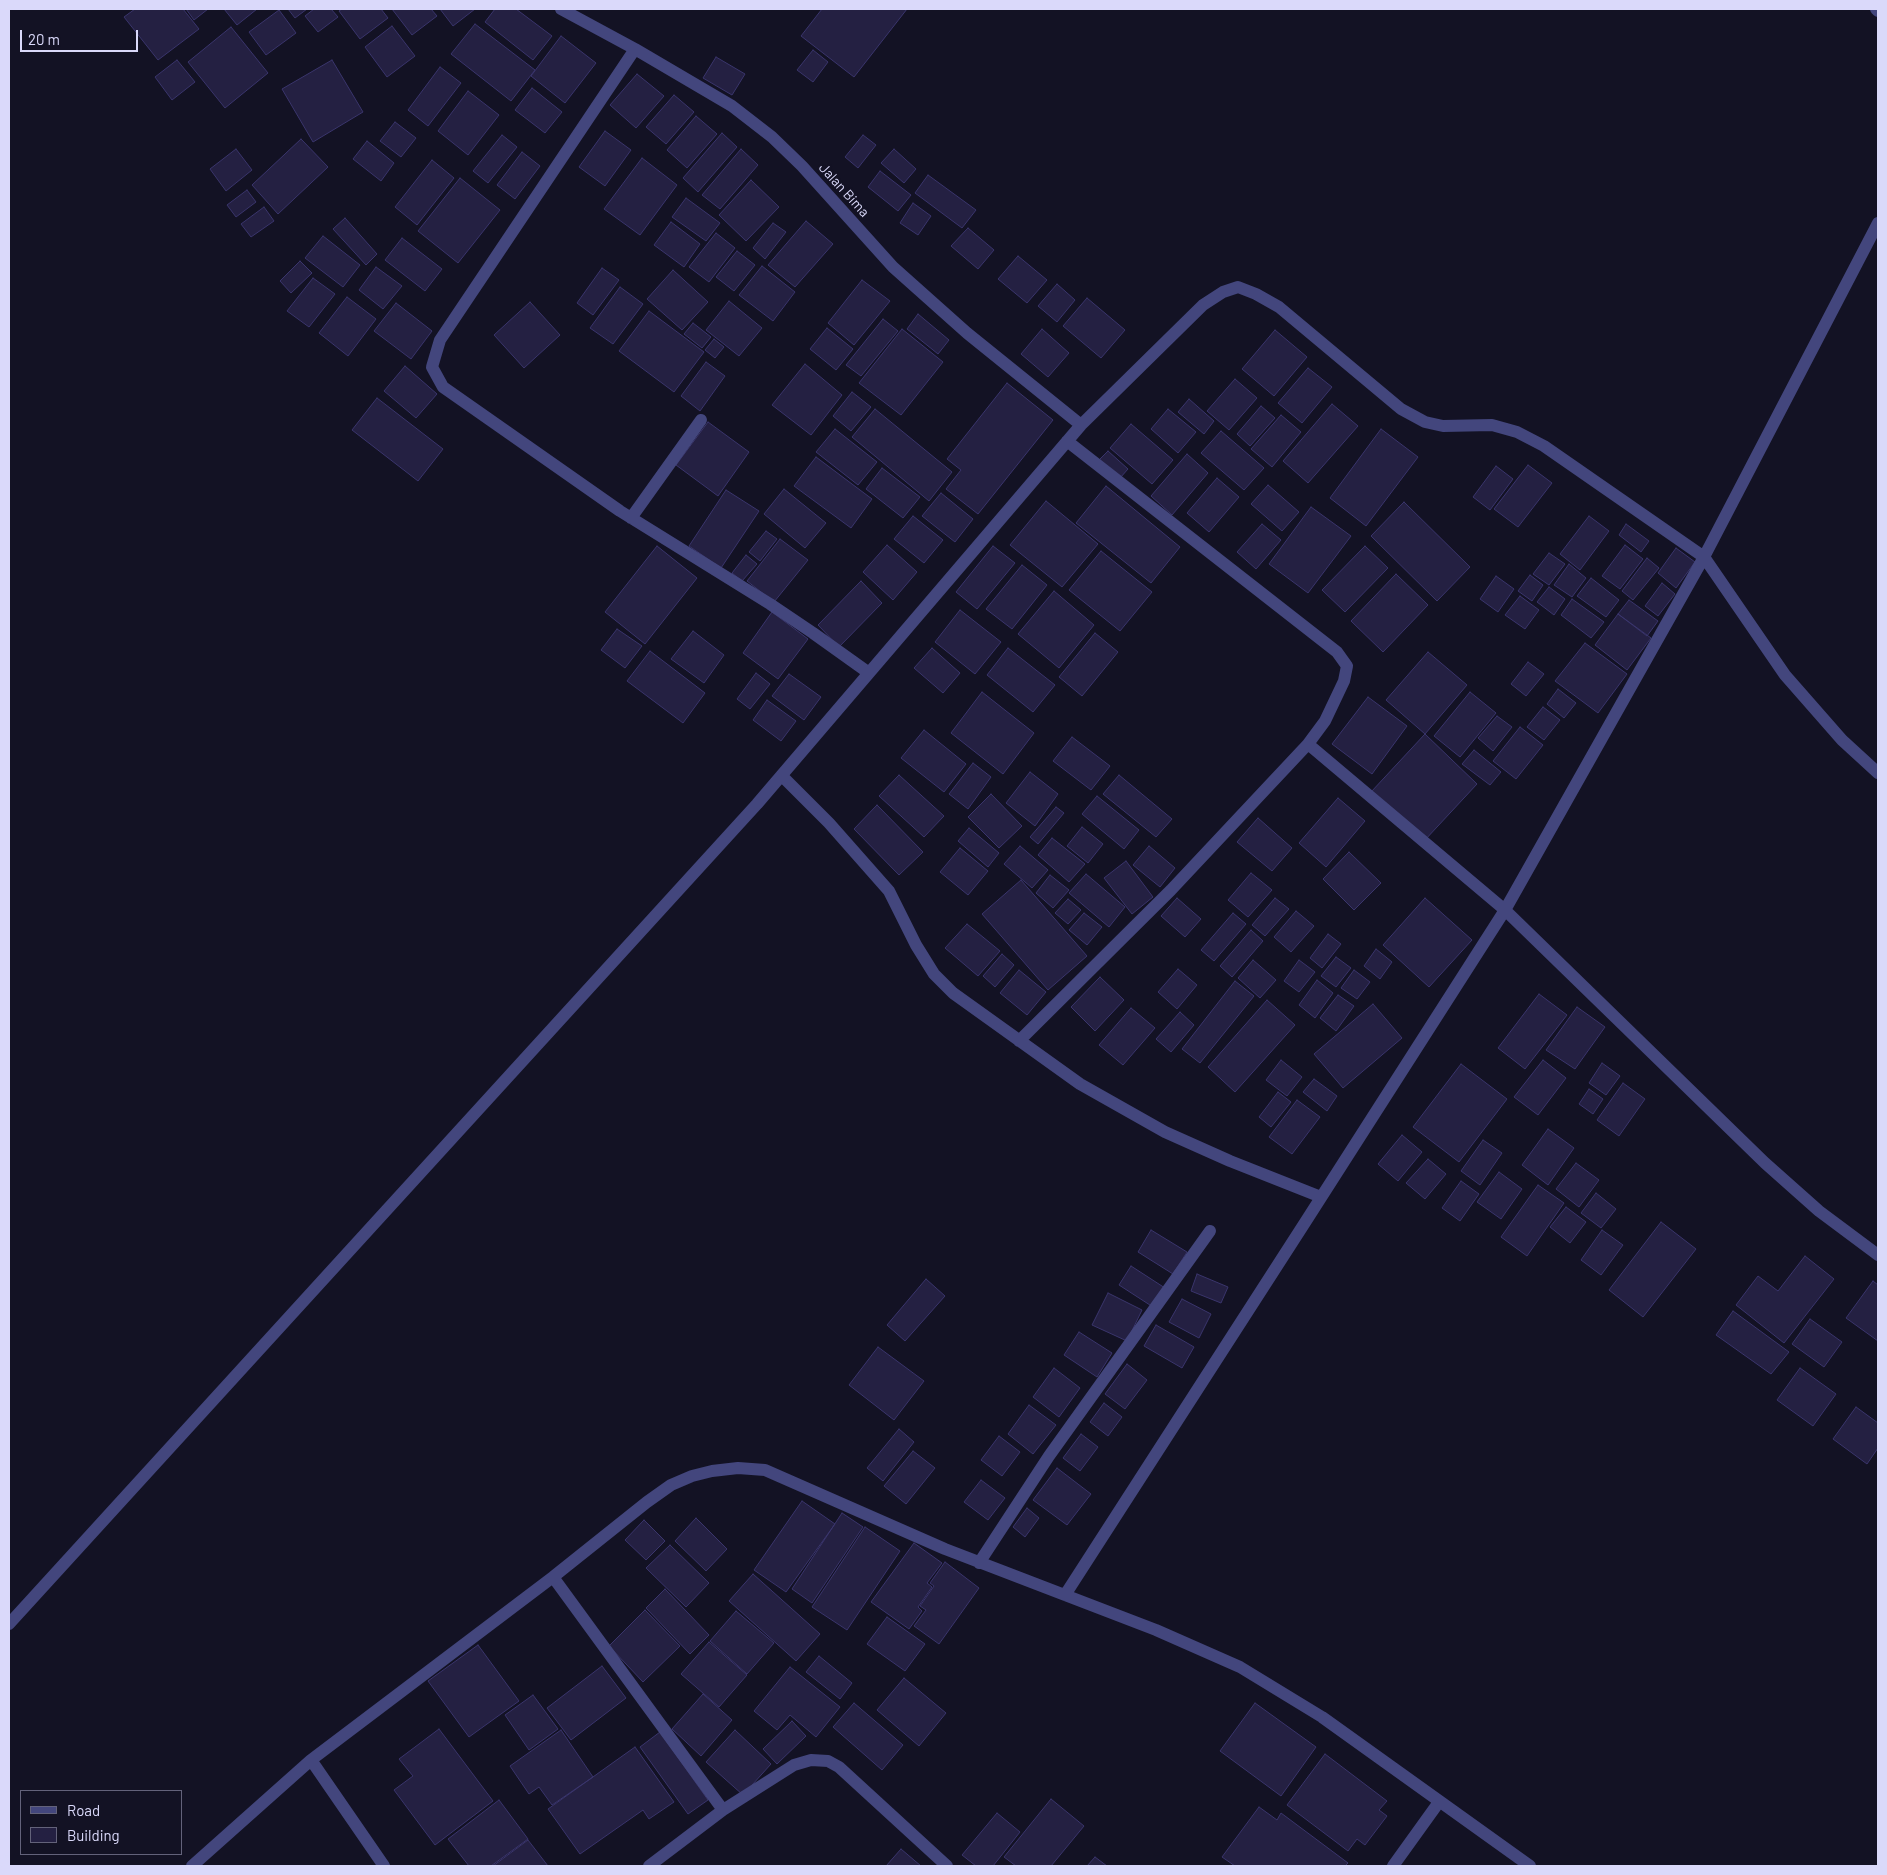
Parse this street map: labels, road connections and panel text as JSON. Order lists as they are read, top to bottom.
{
  "streets": {
    "street": ["Jalan Bima"]
  },
  "legend": ["Road", "Building"],
  "scale_bar": "20 m"
}
